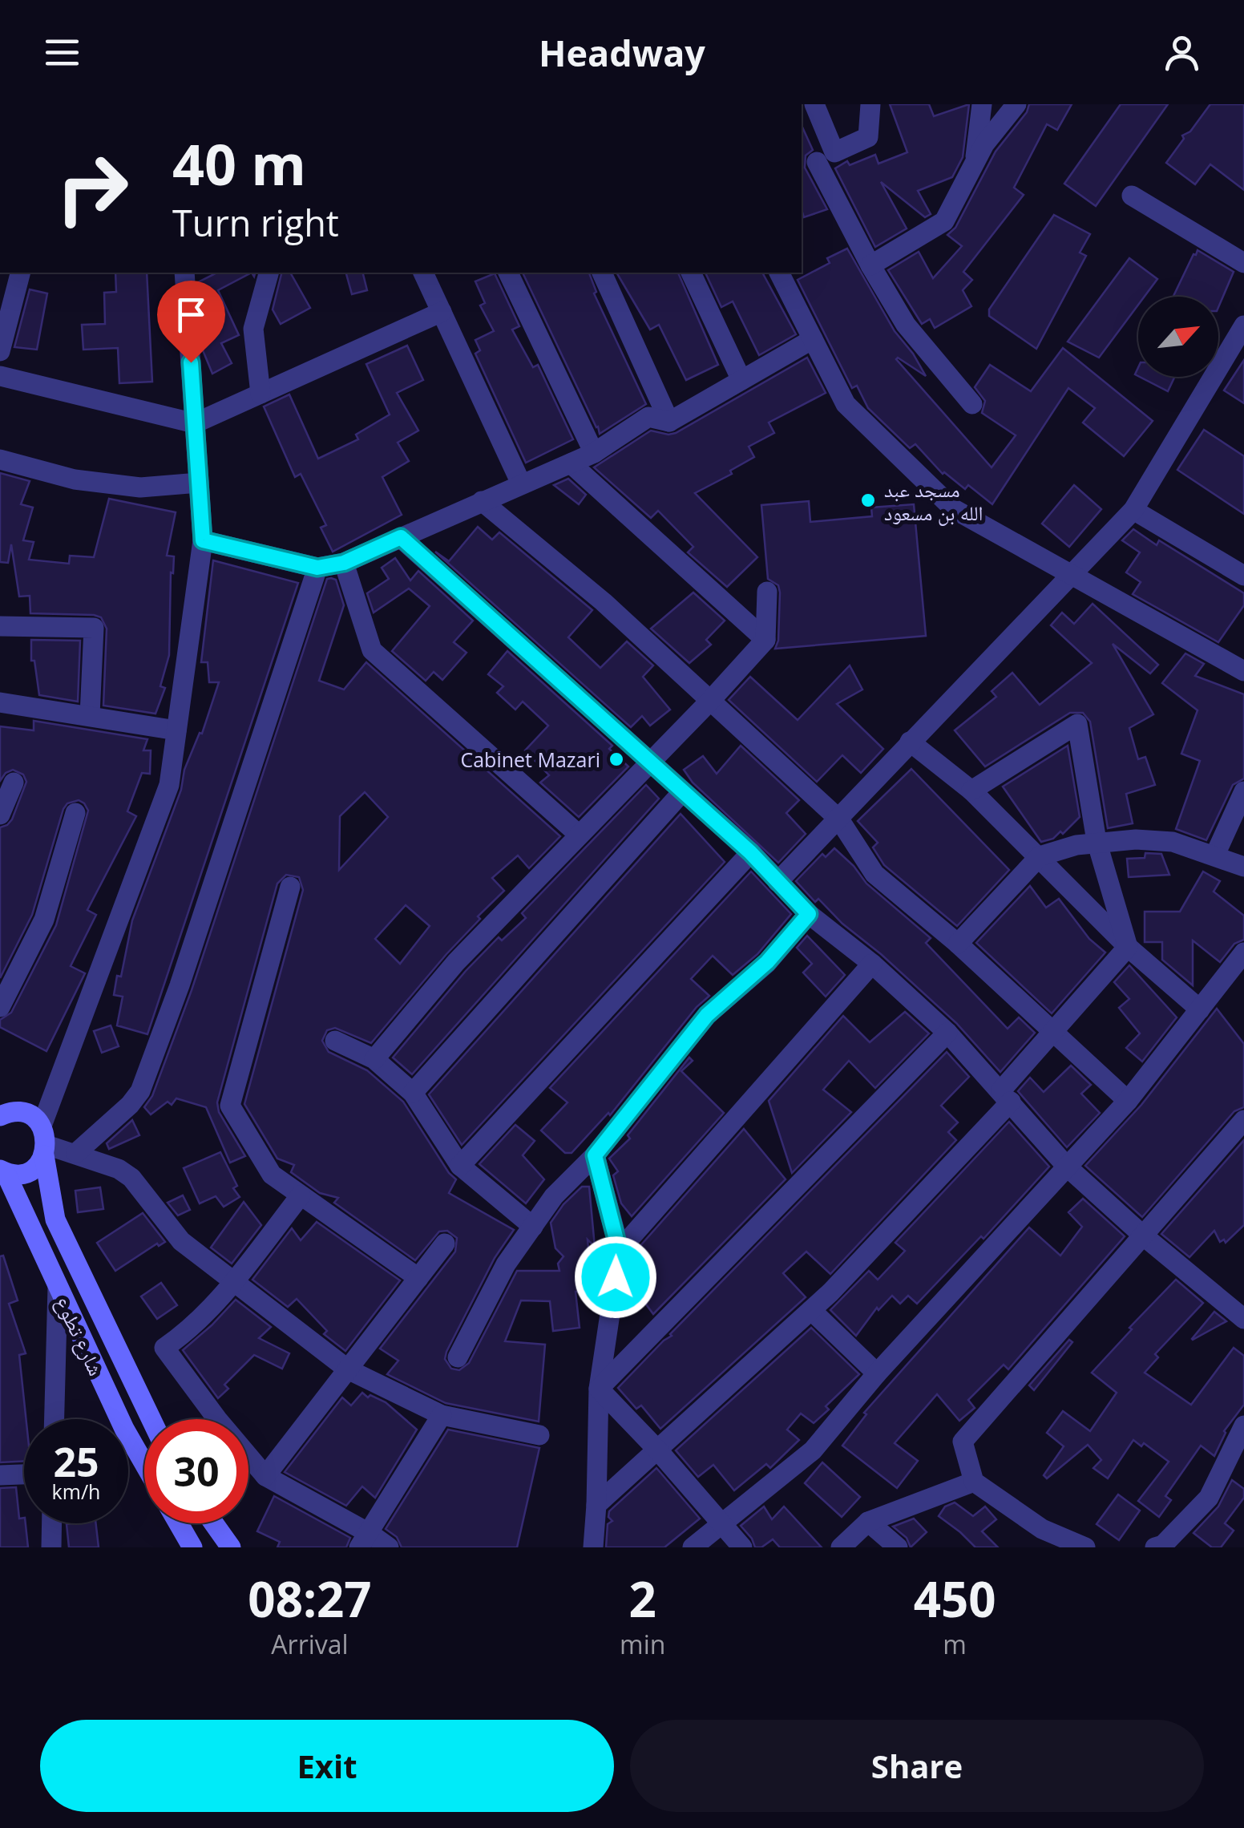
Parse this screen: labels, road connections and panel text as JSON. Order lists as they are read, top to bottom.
{
  "streets": {
    "main road": ["شارع تطوع"]
  },
  "places": ["مسجد عبد الله بن مسعود", "Cabinet Mazari"],
  "north": "top right",
  "page": {
    "header": "Headway",
    "turn": ["40 m", "Turn right"],
    "speed": "25 km/h",
    "limit": "30",
    "eta": [
      "08:27",
      "Arrival",
      "2",
      "min",
      "450",
      "m"
    ],
    "buttons": ["Exit", "Share"]
  }
}
